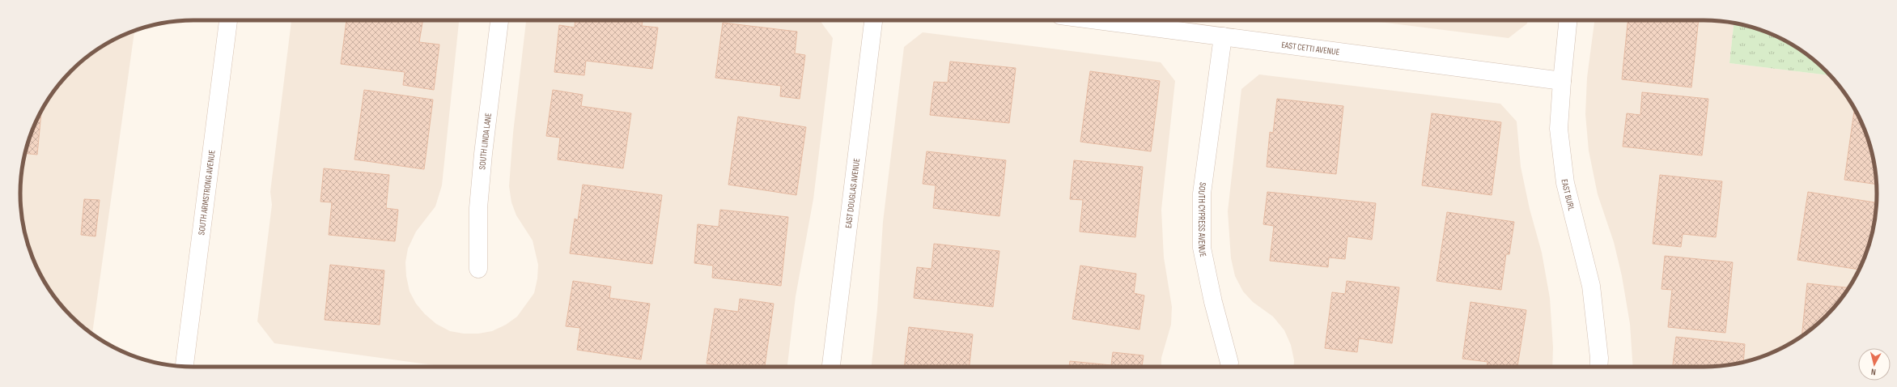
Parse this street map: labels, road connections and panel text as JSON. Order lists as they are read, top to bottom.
{
  "streets": {
    "street": [
      "EAST CETTI AVENUE",
      "SOUTH LINDA LANE",
      "SOUTH ARMSTRONG AVENUE",
      "EAST DOUGLAS AVENUE",
      "EAST BURL",
      "SOUTH CYPRESS AVENUE"
    ]
  },
  "crossings": [
    ["EAST CETTI AVENUE", "EAST BURL"],
    ["EAST CETTI AVENUE", "SOUTH CYPRESS AVENUE"]
  ],
  "north": "bottom"
}
